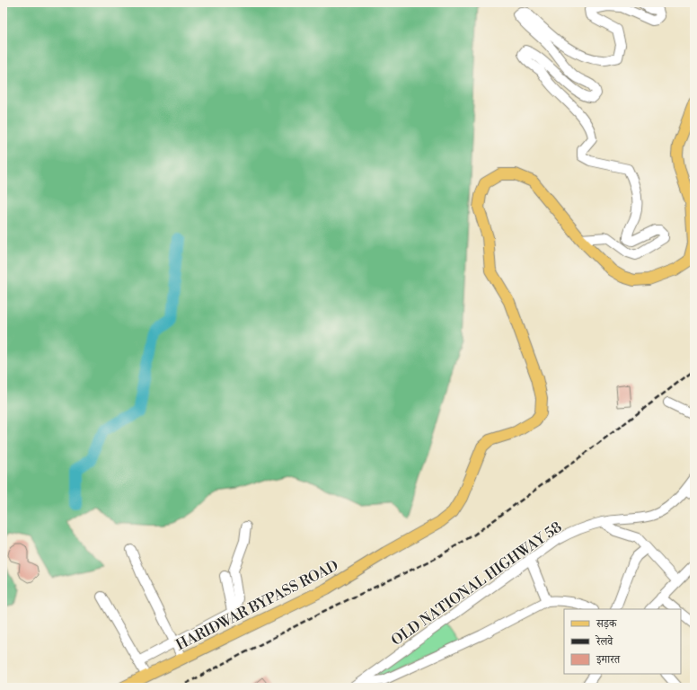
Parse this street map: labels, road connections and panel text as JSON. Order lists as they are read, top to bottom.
{
  "streets": {
    "main road": ["HARIDWAR BYPASS ROAD"],
    "street": ["OLD NATIONAL HIGHWAY 58"]
  },
  "legend": ["सड़क", "रेलवे", "इमारत"]
}
